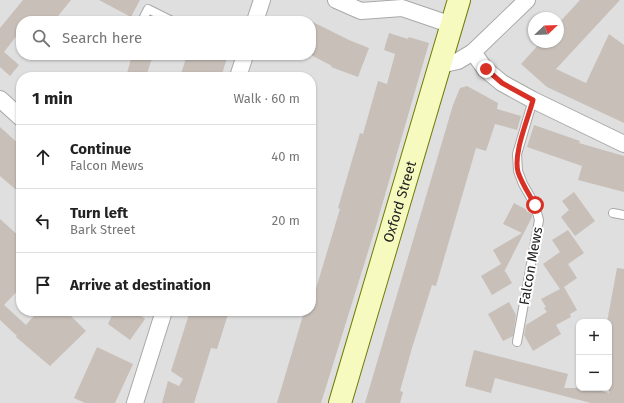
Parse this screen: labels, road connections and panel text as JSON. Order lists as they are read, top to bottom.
{
  "streets": {
    "street": ["Oxford Street"],
    "lane": ["Falcon Mews"]
  },
  "north": "top right",
  "page": {
    "search": "Search here",
    "heading": ["1 min", "Walk · 60 m"],
    "list": [
      ["Continue", "Falcon Mews", "40 m"],
      ["Turn left", "Bark Street", "20 m"],
      "Arrive at destination"
    ],
    "map_buttons": ["+", "−"]
  }
}
